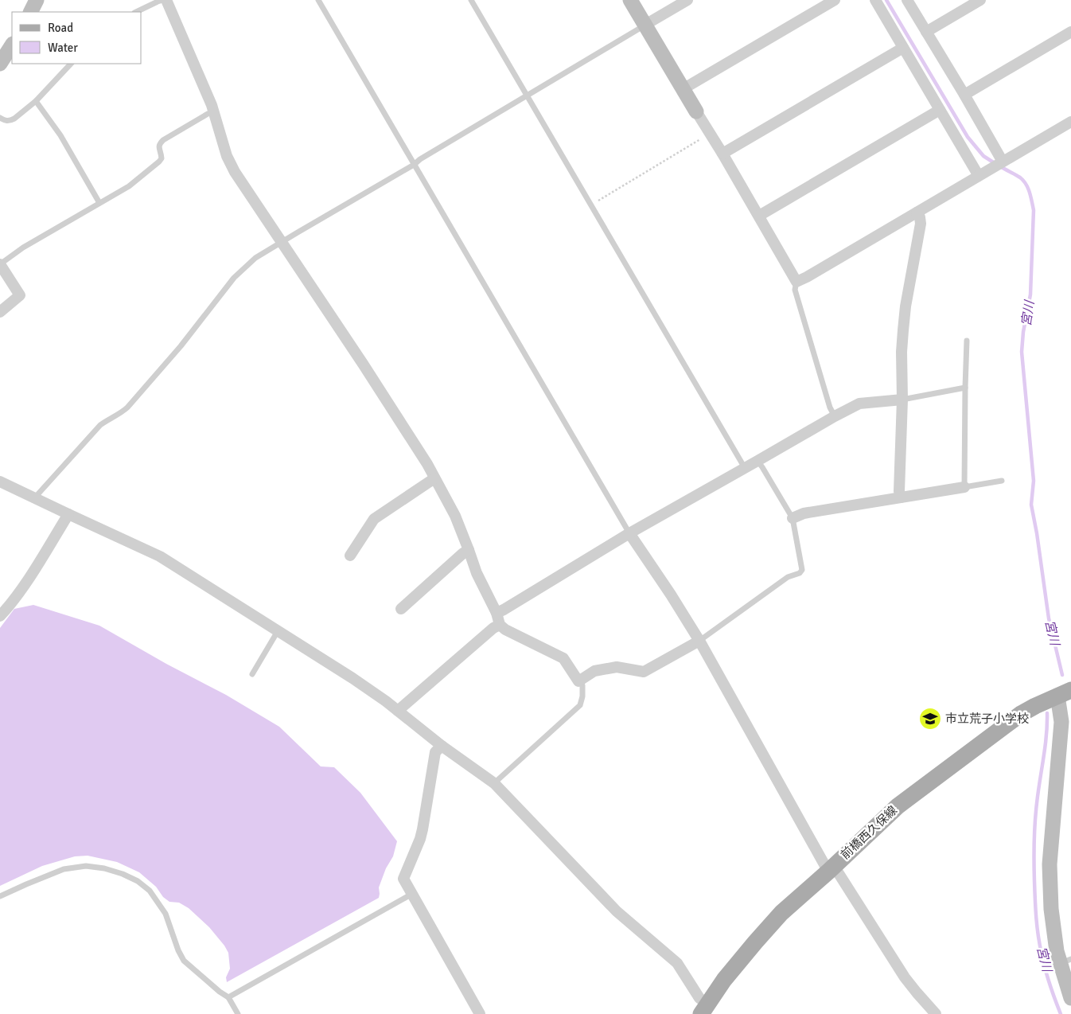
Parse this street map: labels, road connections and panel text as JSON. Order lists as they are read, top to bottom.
{
  "streets": {
    "main road": ["前橋西久保線"]
  },
  "water": ["宮川"],
  "places": {
    "school or university": ["市立荒子小学校"]
  },
  "legend": ["Road", "Water"]
}
